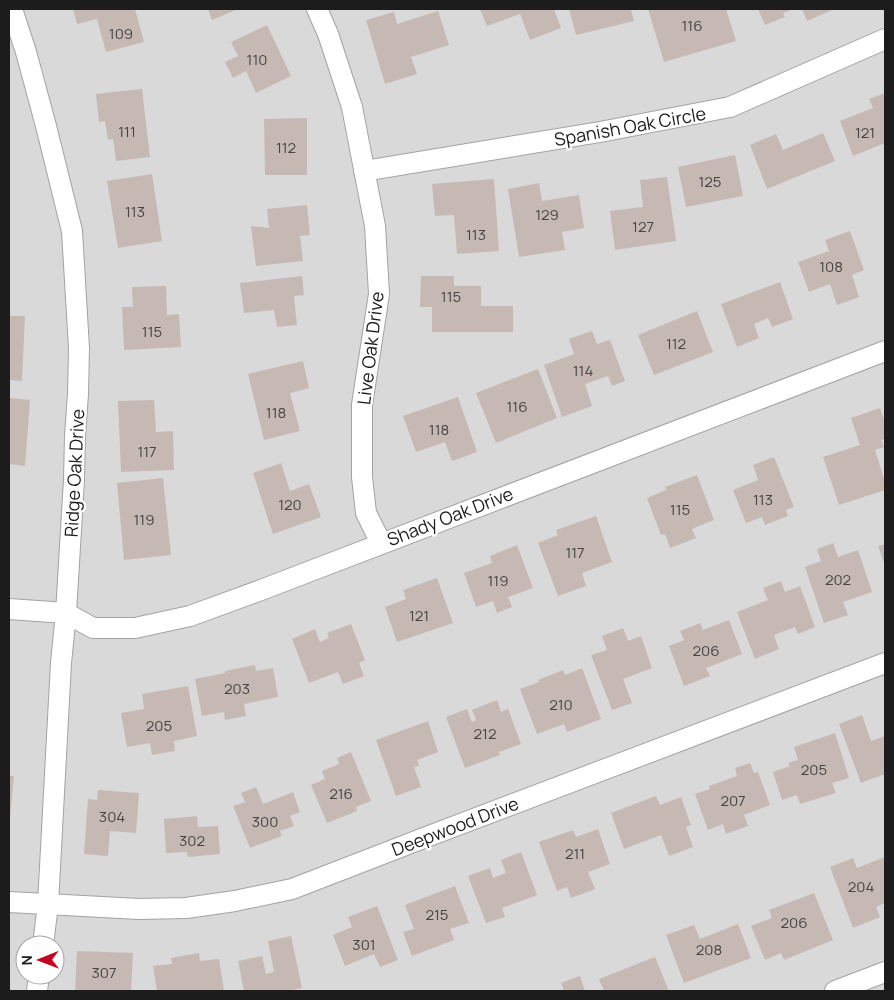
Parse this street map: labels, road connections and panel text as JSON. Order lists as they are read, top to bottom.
{
  "streets": {
    "street": [
      "Spanish Oak Circle",
      "Live Oak Drive",
      "Ridge Oak Drive",
      "Shady Oak Drive",
      "Deepwood Drive"
    ]
  },
  "crossings": [
    ["Spanish Oak Circle", "Live Oak Drive"],
    ["Live Oak Drive", "Shady Oak Drive"],
    ["Ridge Oak Drive", "Shady Oak Drive"],
    ["Ridge Oak Drive", "Deepwood Drive"]
  ],
  "house_numbers": [
    "116",
    "109",
    "110",
    "111",
    "121",
    "112",
    "125",
    "113",
    "129",
    "127",
    "113",
    "108",
    "115",
    "115",
    "112",
    "114",
    "116",
    "118",
    "118",
    "117",
    "113",
    "120",
    "115",
    "119",
    "117",
    "202",
    "119",
    "121",
    "206",
    "203",
    "210",
    "205",
    "212",
    "205",
    "216",
    "207",
    "304",
    "300",
    "302",
    "211",
    "204",
    "215",
    "206",
    "301",
    "208",
    "307"
  ],
  "north": "left"
}
